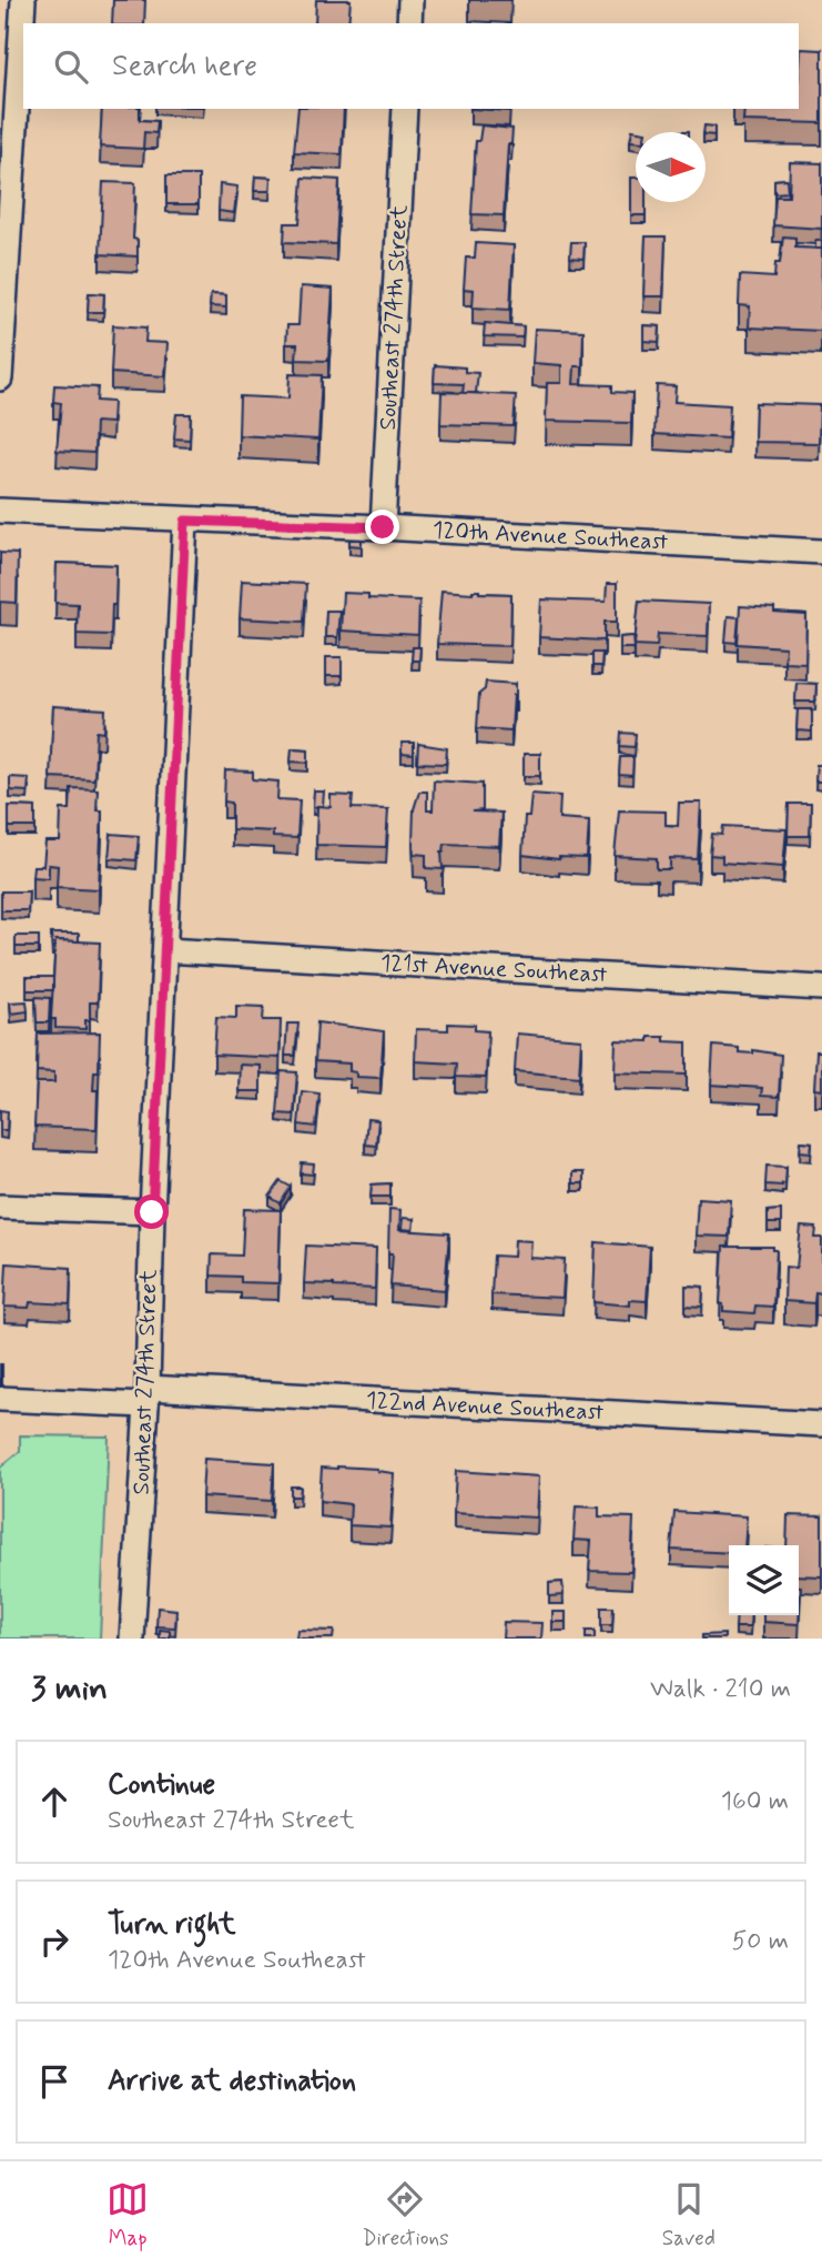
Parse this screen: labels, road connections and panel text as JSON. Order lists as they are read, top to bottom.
{
  "streets": {
    "street": [
      "Southeast 274th Street",
      "120th Avenue Southeast",
      "121st Avenue Southeast",
      "122nd Avenue Southeast"
    ]
  },
  "crossings": [
    ["Southeast 274th Street", "120th Avenue Southeast"],
    ["Southeast 274th Street", "121st Avenue Southeast"],
    ["Southeast 274th Street", "122nd Avenue Southeast"]
  ],
  "north": "right",
  "page": {
    "search": "Search here",
    "heading": ["3 min", "Walk · 210 m"],
    "list": [
      ["Continue", "Southeast 274th Street", "160 m"],
      ["Turn right", "120th Avenue Southeast", "50 m"],
      "Arrive at destination"
    ],
    "nav": ["Map", "Directions", "Saved"]
  }
}
